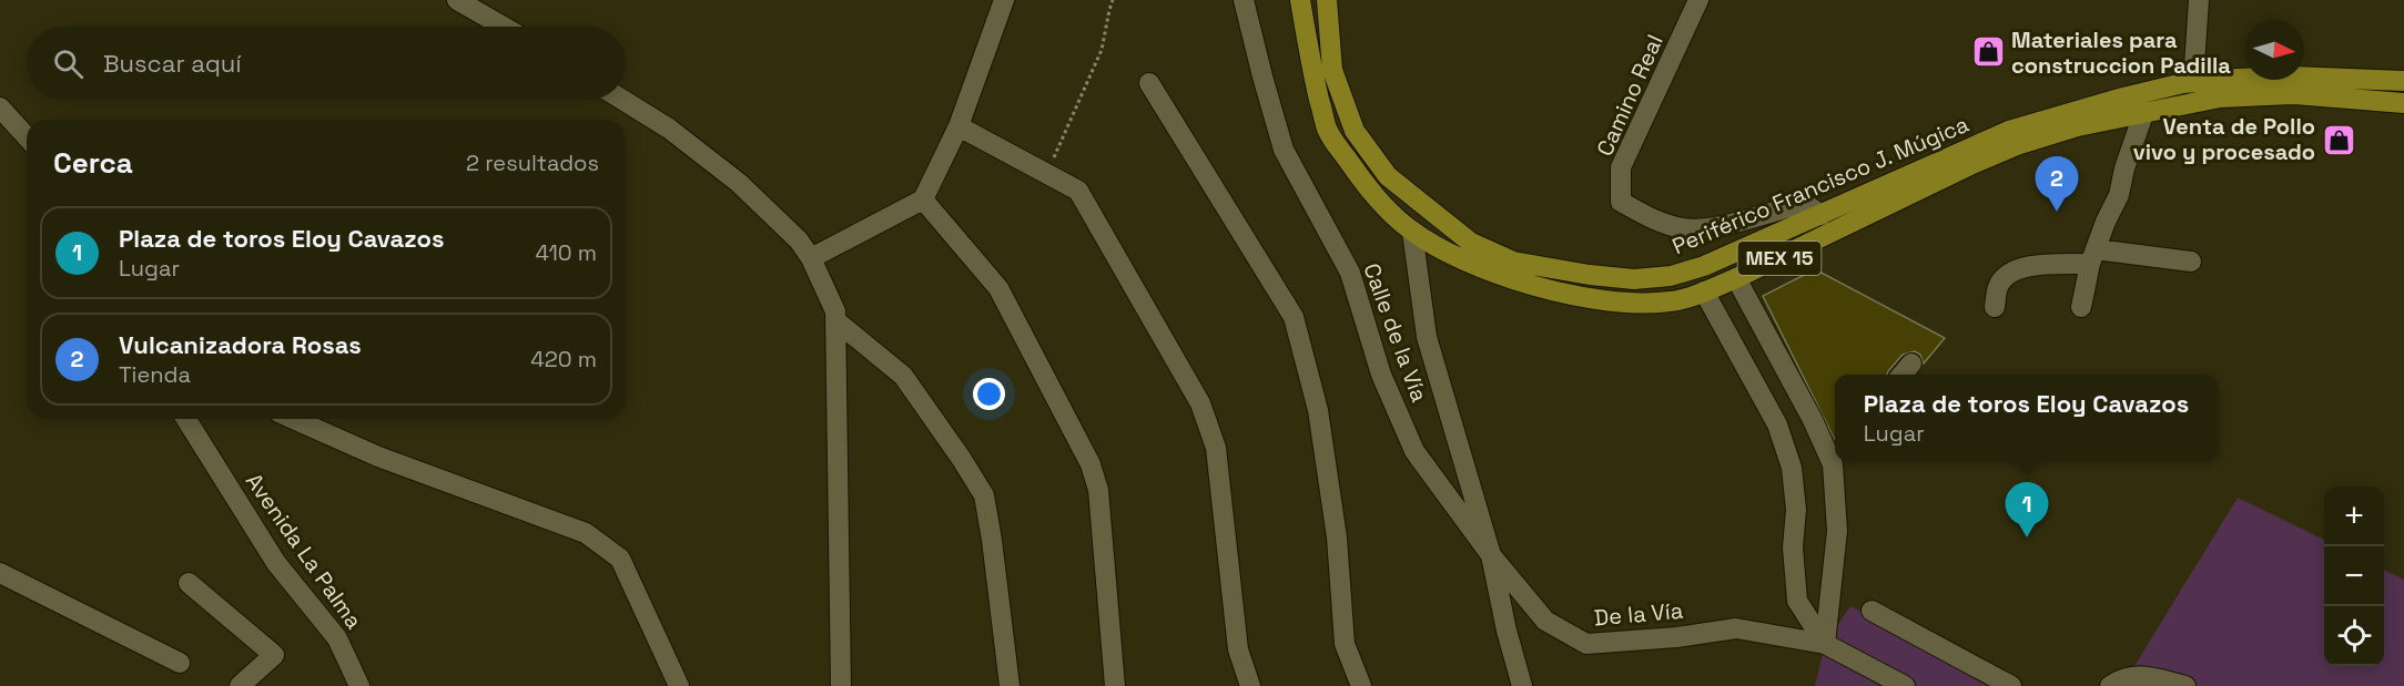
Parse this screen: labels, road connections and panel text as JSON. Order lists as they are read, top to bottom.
{
  "streets": {
    "main road": ["Periférico Francisco J. Múgica", "MEX 15"],
    "street": [
      "Camino Real",
      "Calle de la Vía",
      "Avenida La Palma",
      "De la Vía"
    ]
  },
  "crossings": [
    ["Camino Real", "Periférico Francisco J. Múgica"],
    ["Calle de la Vía", "De la Vía"]
  ],
  "places": {
    "shop": ["Materiales para construccion Padilla", "Venta de Pollo vivo y procesado"]
  },
  "north": "right",
  "page": {
    "search": "Buscar aquí",
    "heading": ["Cerca", "2 resultados"],
    "pins": ["2", "1"],
    "list": [
      {
        "mark": "1",
        "name": "Plaza de toros Eloy Cavazos",
        "note": "Lugar",
        "value": "410 m"
      },
      {
        "mark": "2",
        "name": "Vulcanizadora Rosas",
        "note": "Tienda",
        "value": "420 m"
      }
    ],
    "popup": ["Plaza de toros Eloy Cavazos", "Lugar"],
    "map_buttons": ["+", "−"]
  }
}
